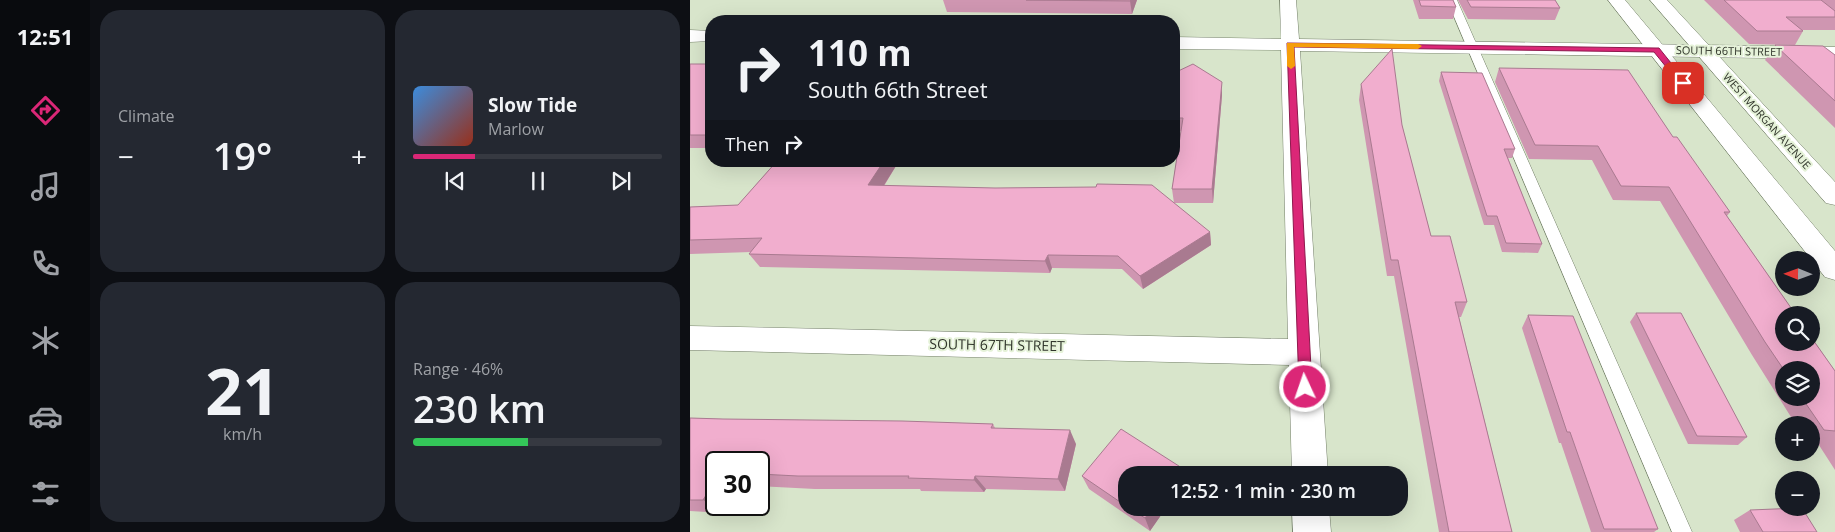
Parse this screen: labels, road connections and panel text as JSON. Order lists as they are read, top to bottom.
{
  "streets": {
    "street": ["SOUTH 66TH STREET", "WEST MORGAN AVENUE", "SOUTH 67TH STREET"]
  },
  "crossings": [
    ["SOUTH 66TH STREET", "WEST MORGAN AVENUE"]
  ],
  "north": "left",
  "page": {
    "tabs": "12:51",
    "tile": [
      "Climate",
      ["21", "km/h"],
      ["Range · 46%", "230 km"]
    ],
    "turn": ["110 m", "South 66th Street"],
    "song": ["Slow Tide", "Marlow"],
    "then": "Then",
    "heat": ["−", "19°", "+"],
    "map_buttons": ["+", "−"],
    "limit": "30",
    "trip": "12:52 · 1 min · 230 m"
  }
}
